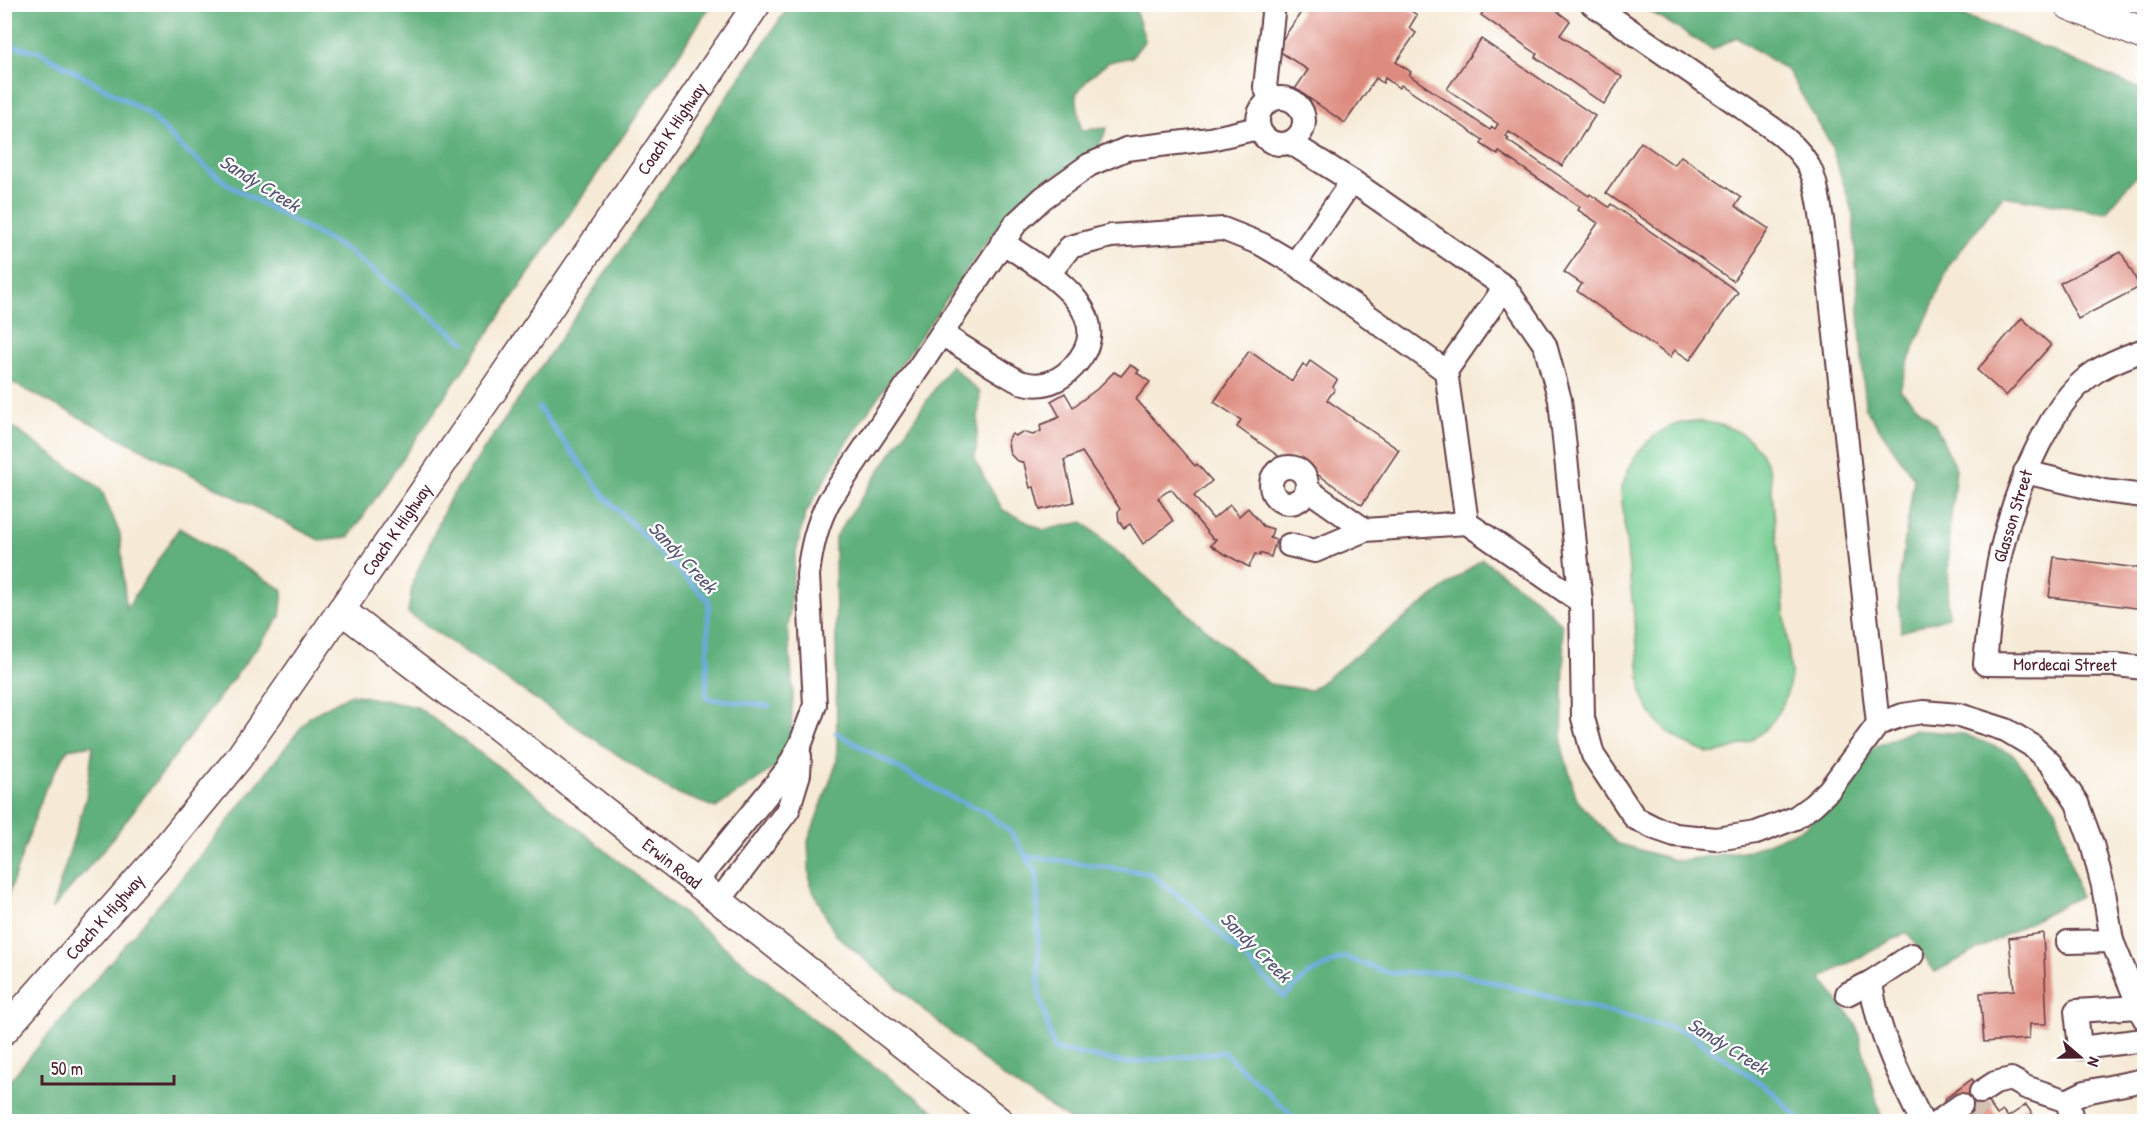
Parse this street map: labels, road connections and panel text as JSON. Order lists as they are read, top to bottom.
{
  "streets": {
    "main road": ["Coach K Highway", "Erwin Road"],
    "street": ["Glasson Street", "Mordecai Street"]
  },
  "crossings": [
    ["Coach K Highway", "Erwin Road"],
    ["Glasson Street", "Mordecai Street"]
  ],
  "water": ["Sandy Creek"],
  "scale_bar": "50 m",
  "north": "right"
}
